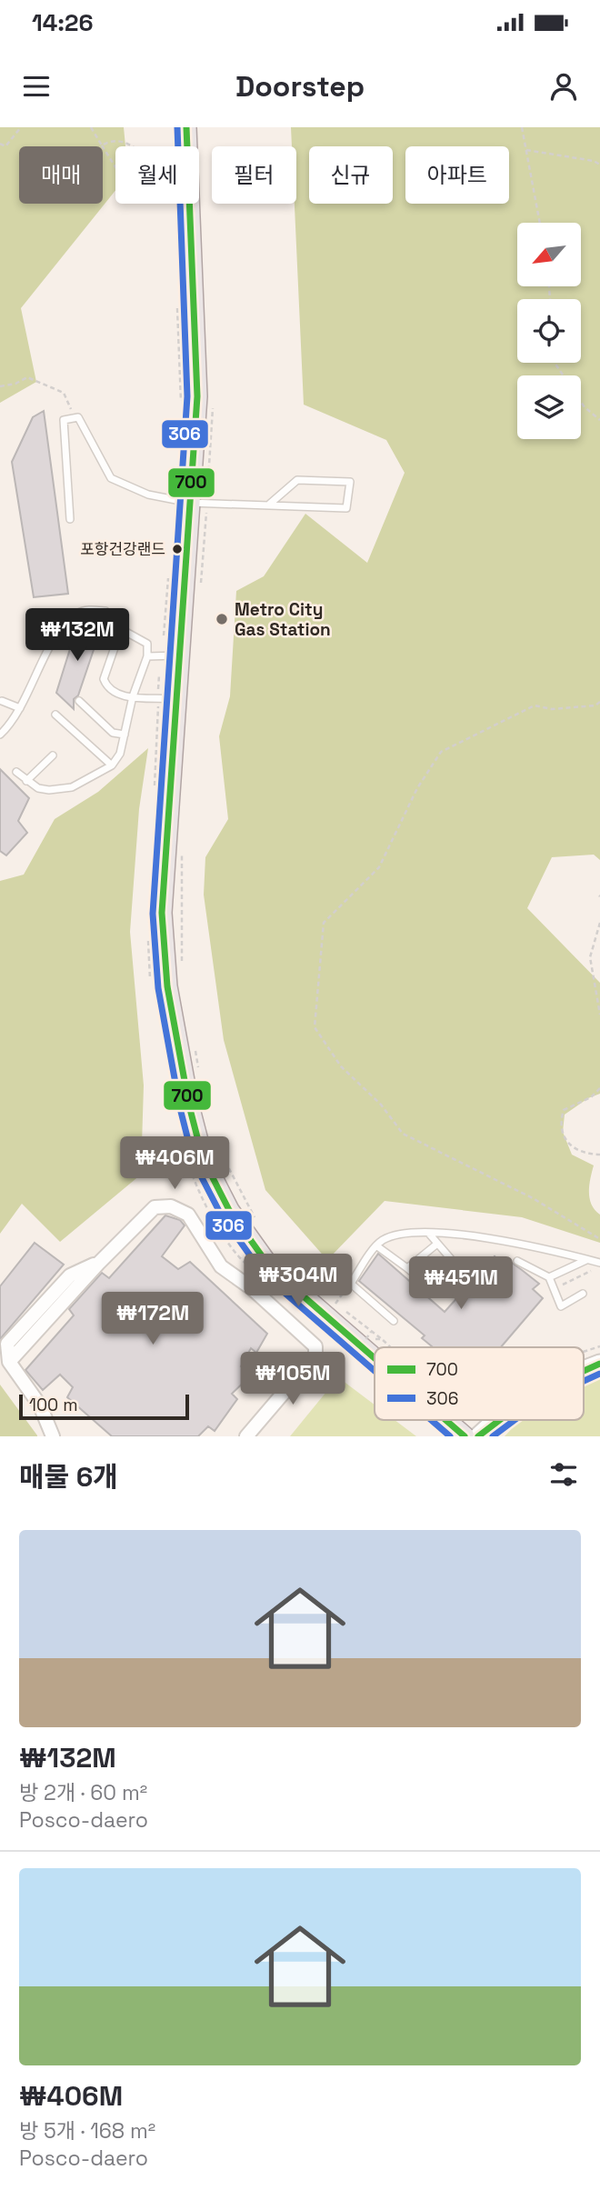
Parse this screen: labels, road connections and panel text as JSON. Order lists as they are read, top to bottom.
{
  "places": ["포항건강랜드", "Metro City Gas Station"],
  "lines": ["transit line 700", "transit line 306"],
  "legend": ["700", "306"],
  "scale_bar": "100 m",
  "north": "bottom left",
  "page": {
    "status": "14:26",
    "header": "Doorstep",
    "chip": [
      "매매",
      "월세",
      "필터",
      "신규",
      "아파트"
    ],
    "price": [
      "₩132M",
      "₩406M",
      "₩304M",
      "₩451M",
      "₩172M",
      "₩105M"
    ],
    "scale": "100 m",
    "heading": "매물 6개",
    "list": [
      {
        "name": "₩132M",
        "note": "방 2개 · 60 m² · Posco-daero"
      },
      {
        "name": "₩406M",
        "note": "방 5개 · 168 m² · Posco-daero"
      }
    ]
  }
}
